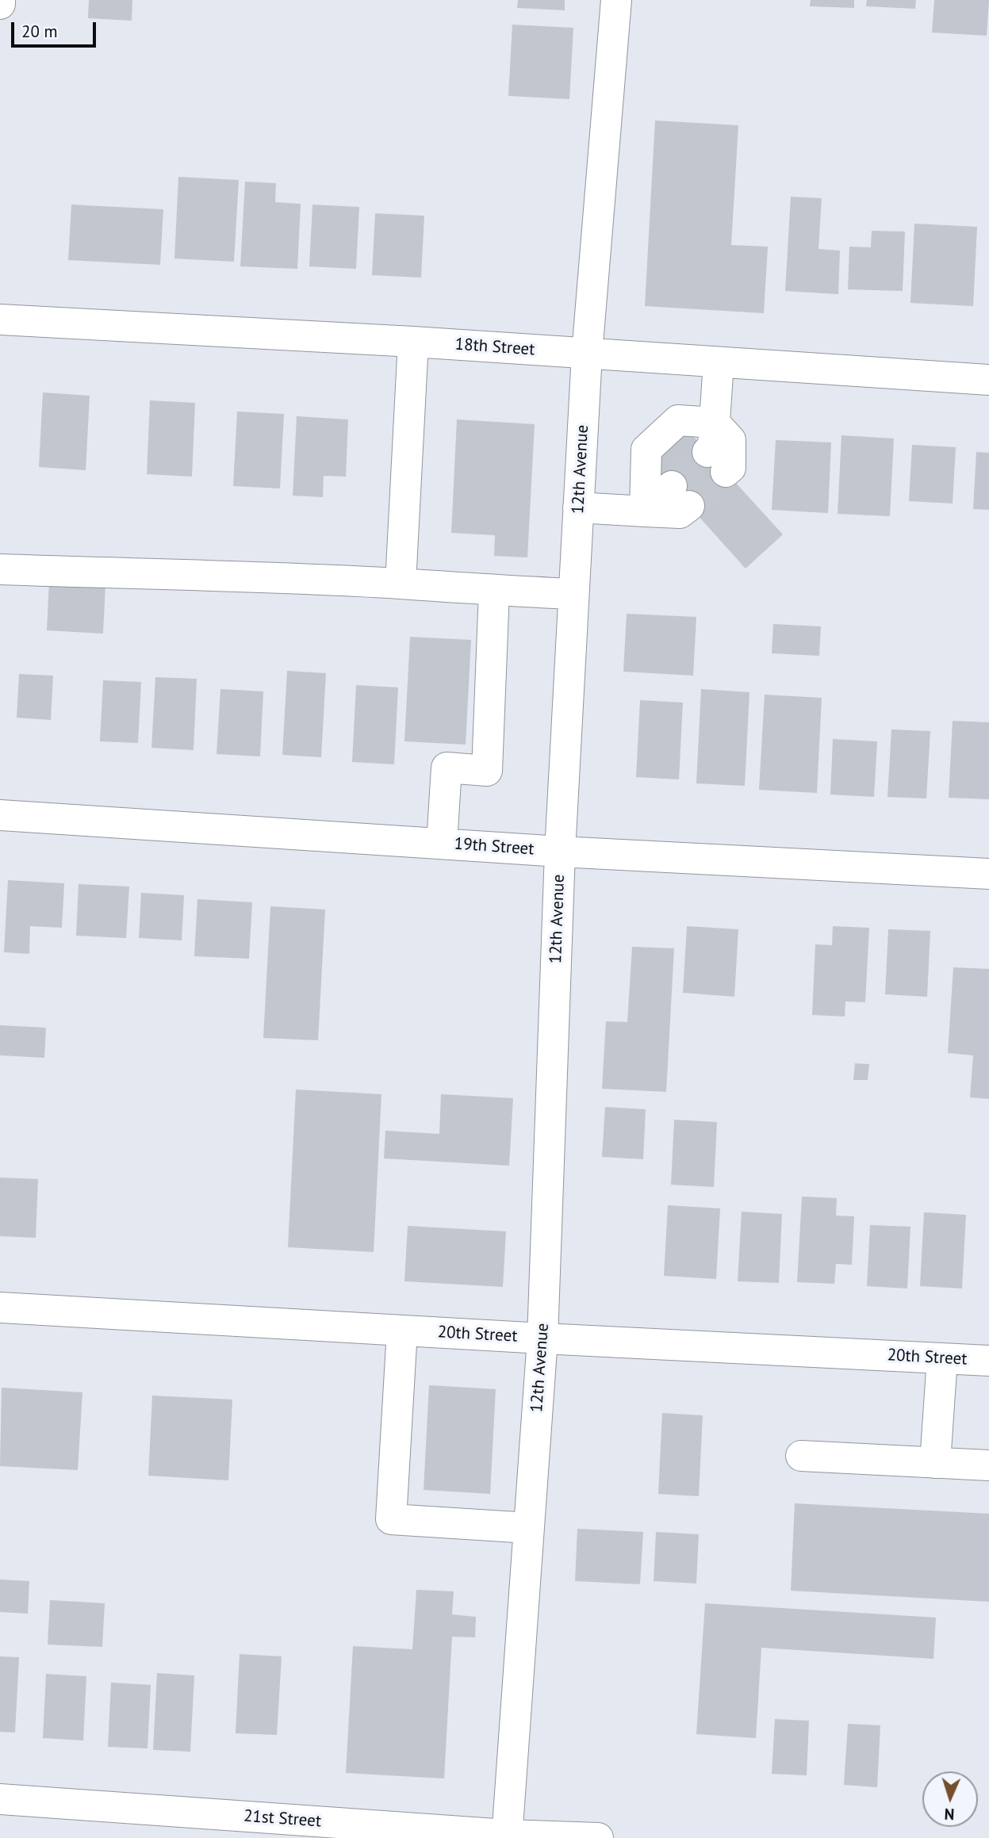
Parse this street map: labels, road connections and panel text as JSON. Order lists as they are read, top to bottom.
{
  "streets": {
    "street": [
      "18th Street",
      "12th Avenue",
      "19th Street",
      "20th Street",
      "21st Street"
    ]
  },
  "crossings": [
    ["18th Street", "12th Avenue"],
    ["12th Avenue", "19th Street"],
    ["12th Avenue", "20th Street"],
    ["12th Avenue", "21st Street"]
  ],
  "scale_bar": "20 m",
  "north": "bottom"
}
